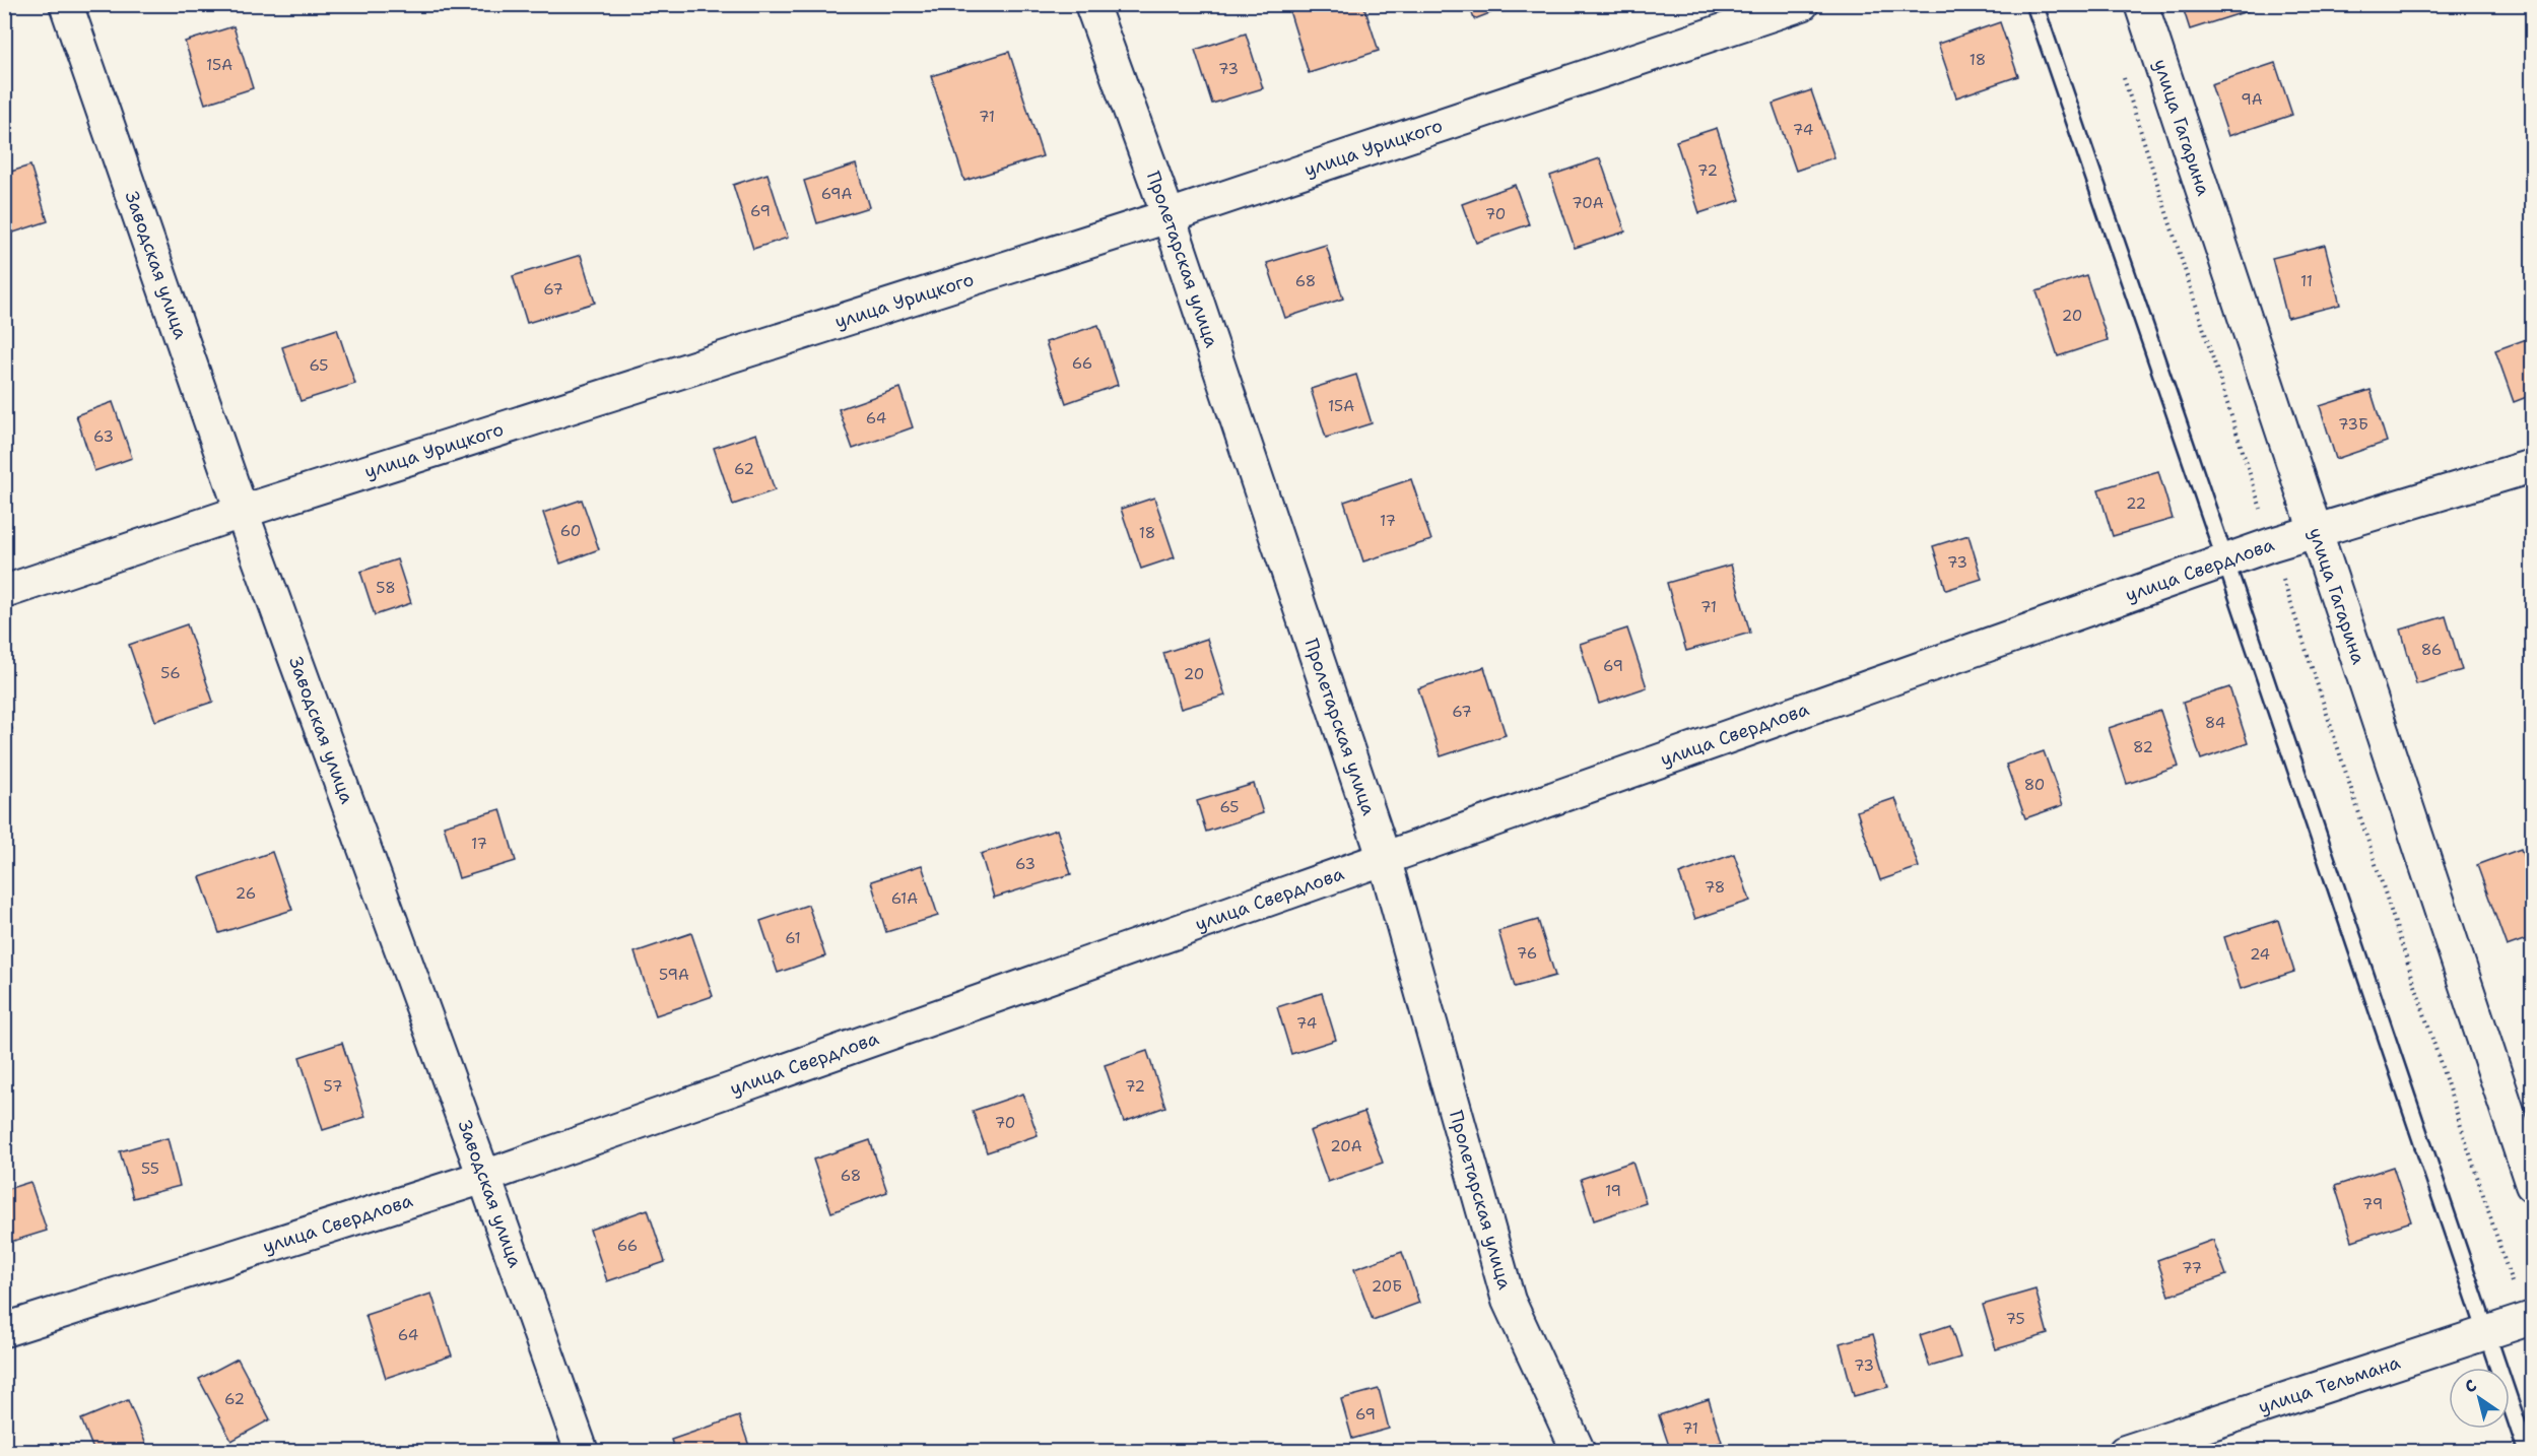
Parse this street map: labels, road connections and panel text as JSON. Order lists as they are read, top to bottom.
{
  "streets": {
    "street": [
      "улица Гагарина",
      "улица Урицкого",
      "Пролетарская улица",
      "Заводская улица",
      "улица Свердлова",
      "улица Тельмана"
    ]
  },
  "crossings": [
    ["улица Гагарина", "улица Свердлова"],
    ["улица Урицкого", "Пролетарская улица"],
    ["улица Урицкого", "Заводская улица"],
    ["Пролетарская улица", "улица Свердлова"],
    ["Заводская улица", "улица Свердлова"]
  ],
  "house_numbers": [
    "18",
    "15А",
    "73",
    "9А",
    "71",
    "74",
    "72",
    "69А",
    "70А",
    "69",
    "70",
    "68",
    "11",
    "67",
    "20",
    "66",
    "65",
    "15А",
    "64",
    "73Б",
    "63",
    "62",
    "22",
    "17",
    "60",
    "18",
    "73",
    "58",
    "71",
    "86",
    "69",
    "56",
    "20",
    "67",
    "84",
    "82",
    "80",
    "65",
    "17",
    "63",
    "78",
    "26",
    "61А",
    "61",
    "76",
    "24",
    "59А",
    "74",
    "57",
    "72",
    "70",
    "20А",
    "55",
    "68",
    "19",
    "79",
    "66",
    "77",
    "20Б",
    "75",
    "64",
    "73",
    "62",
    "69",
    "71"
  ],
  "north": "top left"
}
